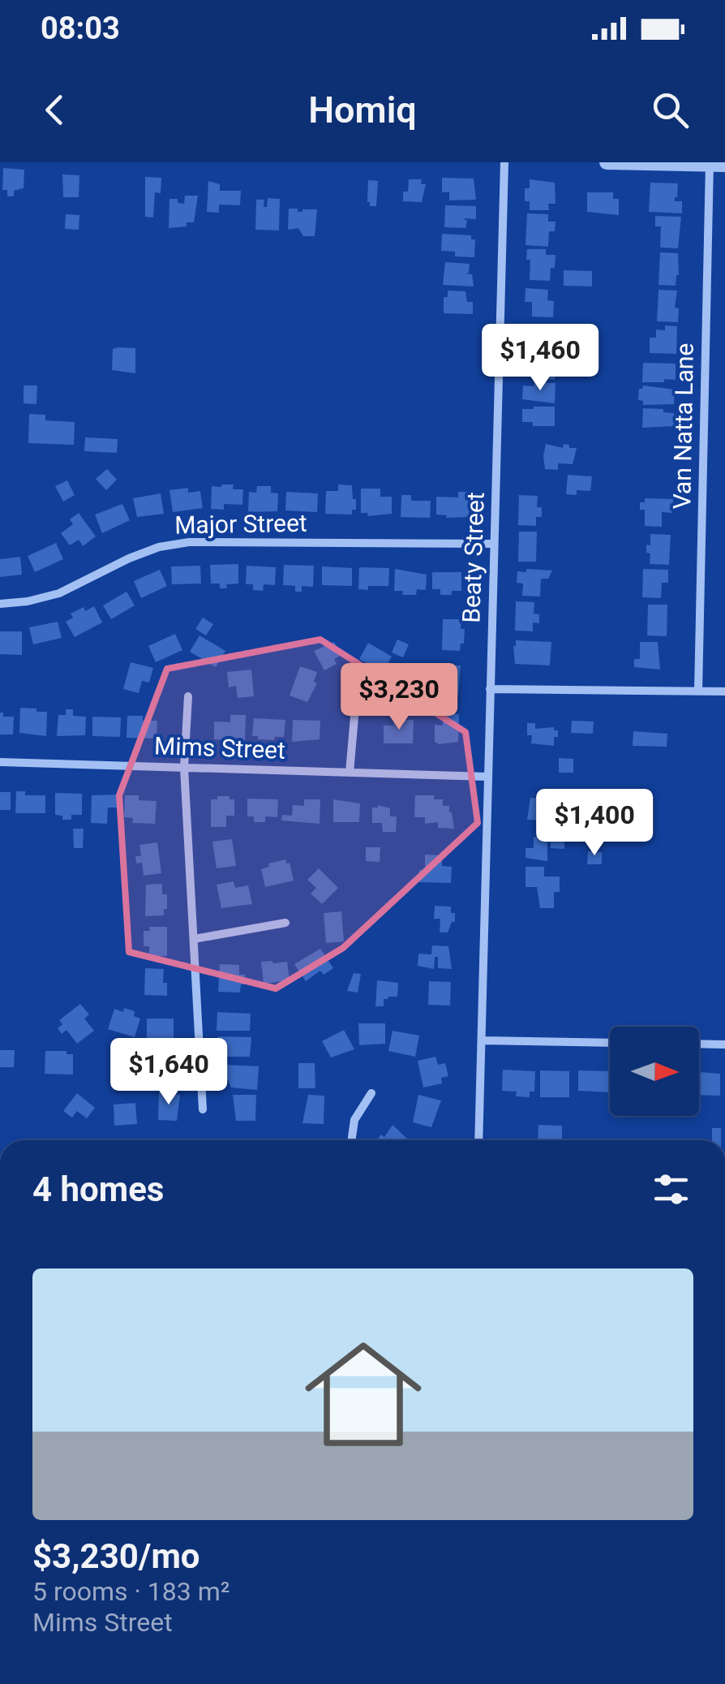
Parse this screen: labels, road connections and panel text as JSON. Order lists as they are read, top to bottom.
{
  "streets": {
    "street": [
      "Van Natta Lane",
      "Major Street",
      "Beaty Street",
      "Mims Street"
    ]
  },
  "crossings": [
    ["Major Street", "Beaty Street"],
    ["Beaty Street", "Mims Street"]
  ],
  "north": "right",
  "page": {
    "status": "08:03",
    "header": "Homiq",
    "price": [
      "$1,460",
      "$3,230",
      "$1,400",
      "$1,640"
    ],
    "heading": "4 homes",
    "list": [
      {
        "name": "$3,230/mo",
        "note": "5 rooms · 183 m² · Mims Street"
      }
    ]
  }
}
